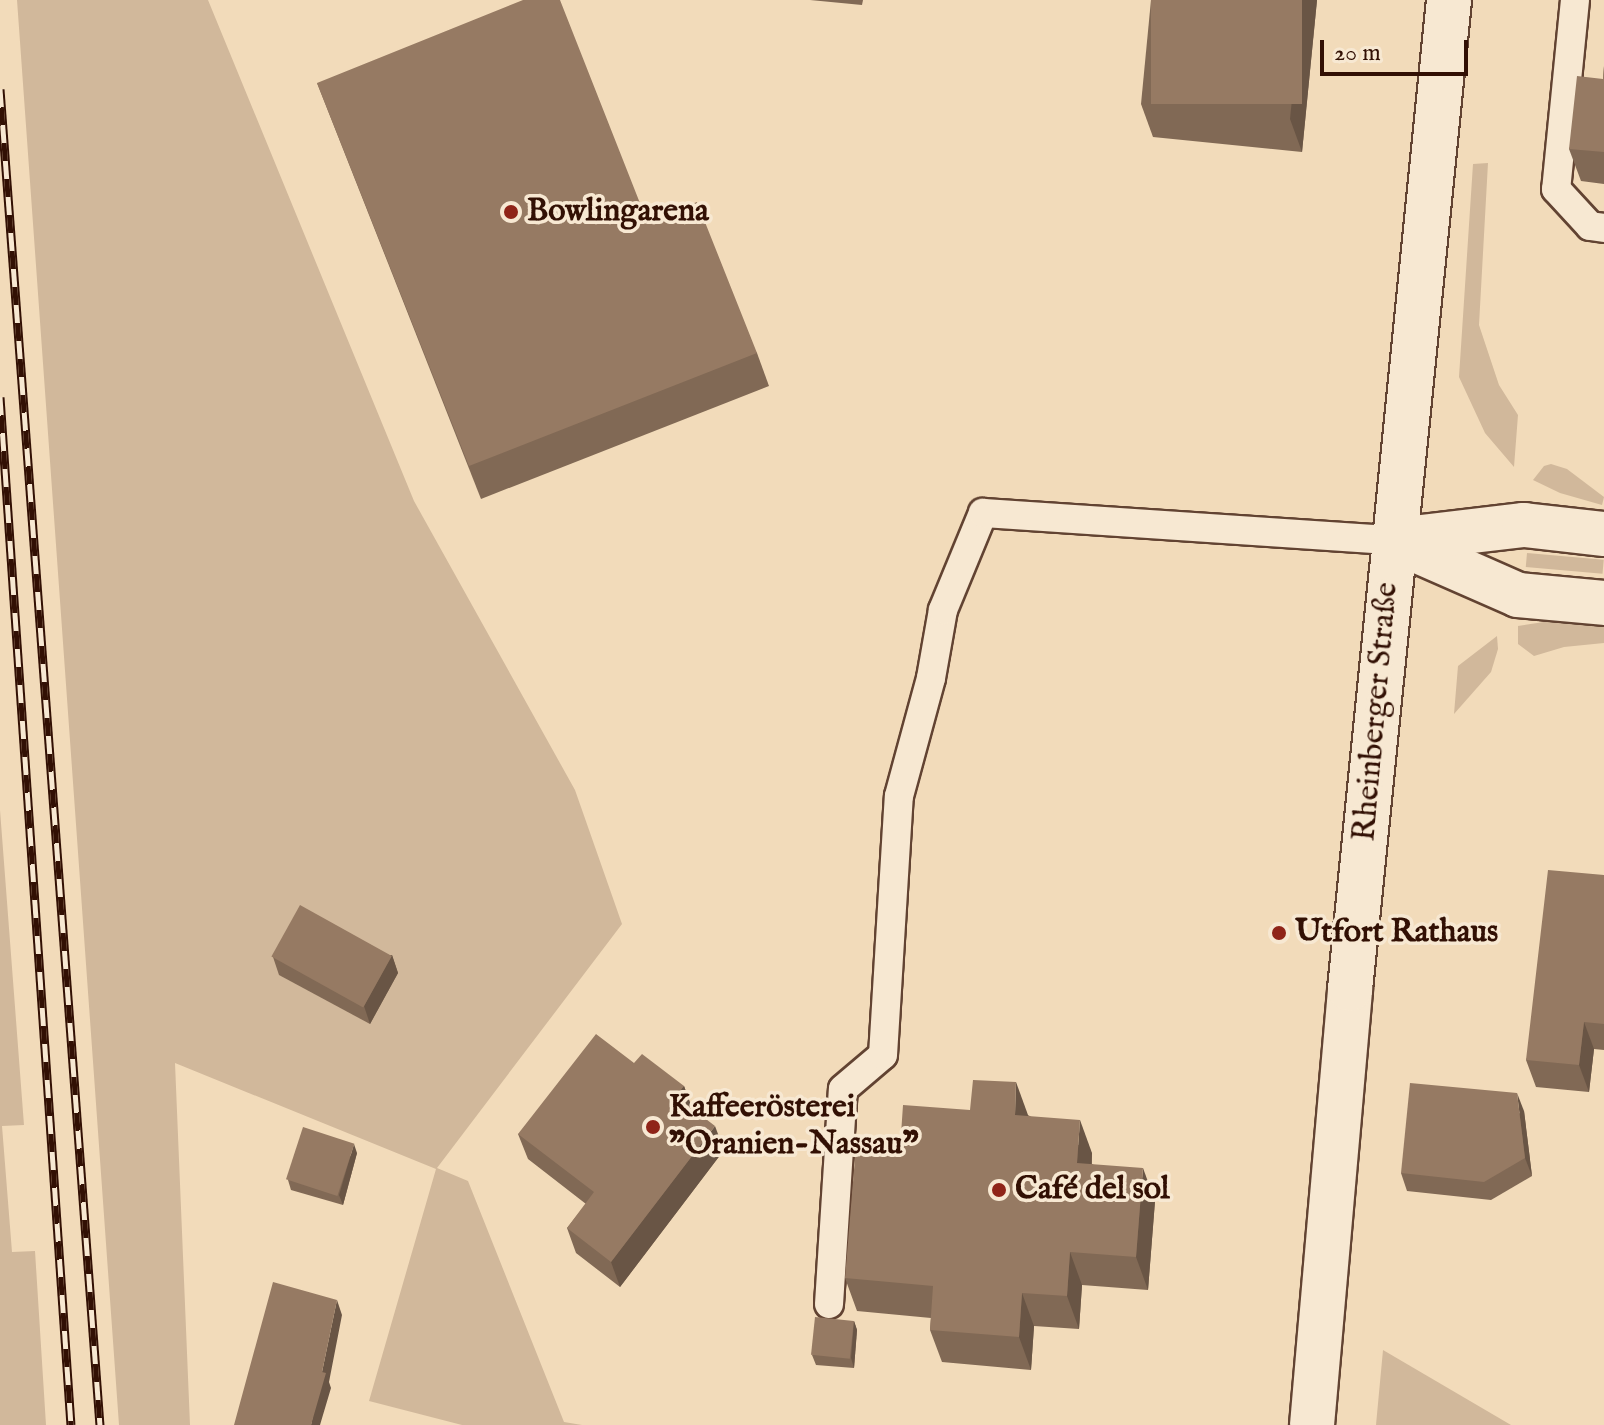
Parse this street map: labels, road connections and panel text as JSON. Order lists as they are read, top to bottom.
{
  "streets": {
    "main road": ["Rheinberger Straße"]
  },
  "places": [
    "Bowlingarena",
    "Utfort Rathaus",
    "Kaffeerösterei \"Oranien-Nassau\"",
    "Café del sol"
  ],
  "scale_bar": "20 m"
}
